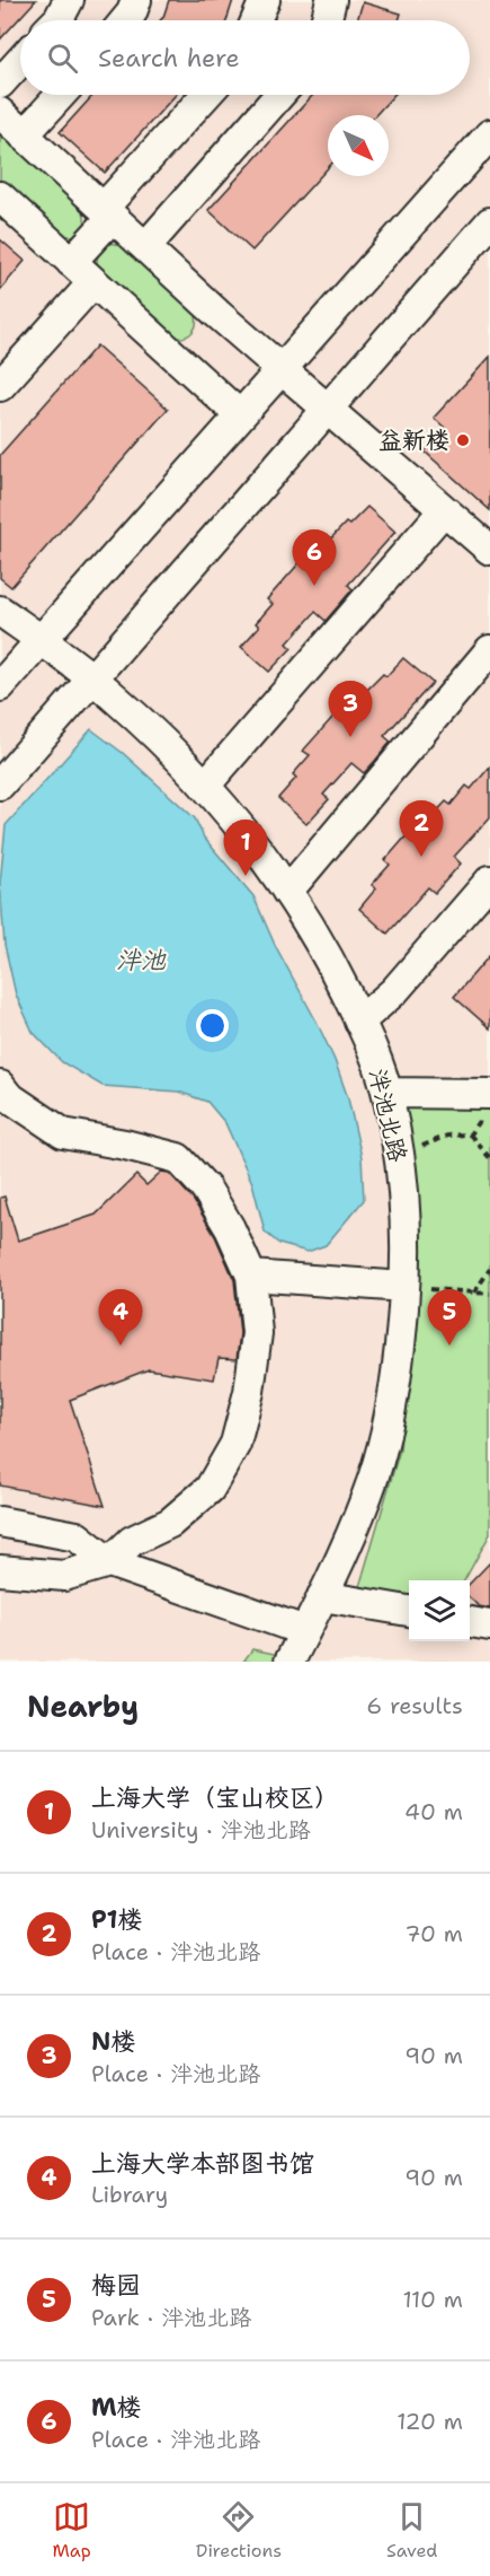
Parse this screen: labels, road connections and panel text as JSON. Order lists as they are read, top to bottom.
{
  "streets": {
    "street": ["泮池北路"]
  },
  "water": ["泮池"],
  "places": ["益新楼"],
  "north": "bottom right",
  "page": {
    "search": "Search here",
    "pins": [
      "6",
      "3",
      "2",
      "1",
      "4",
      "5"
    ],
    "heading": ["Nearby", "6 results"],
    "list": [
      {
        "mark": "1",
        "name": "上海大学（宝山校区）",
        "note": "University · 泮池北路",
        "value": "40 m"
      },
      {
        "mark": "2",
        "name": "P1楼",
        "note": "Place · 泮池北路",
        "value": "70 m"
      },
      {
        "mark": "3",
        "name": "N楼",
        "note": "Place · 泮池北路",
        "value": "90 m"
      },
      {
        "mark": "4",
        "name": "上海大学本部图书馆",
        "note": "Library",
        "value": "90 m"
      },
      {
        "mark": "5",
        "name": "梅园",
        "note": "Park · 泮池北路",
        "value": "110 m"
      },
      {
        "mark": "6",
        "name": "M楼",
        "note": "Place · 泮池北路",
        "value": "120 m"
      }
    ],
    "nav": ["Map", "Directions", "Saved"]
  }
}
